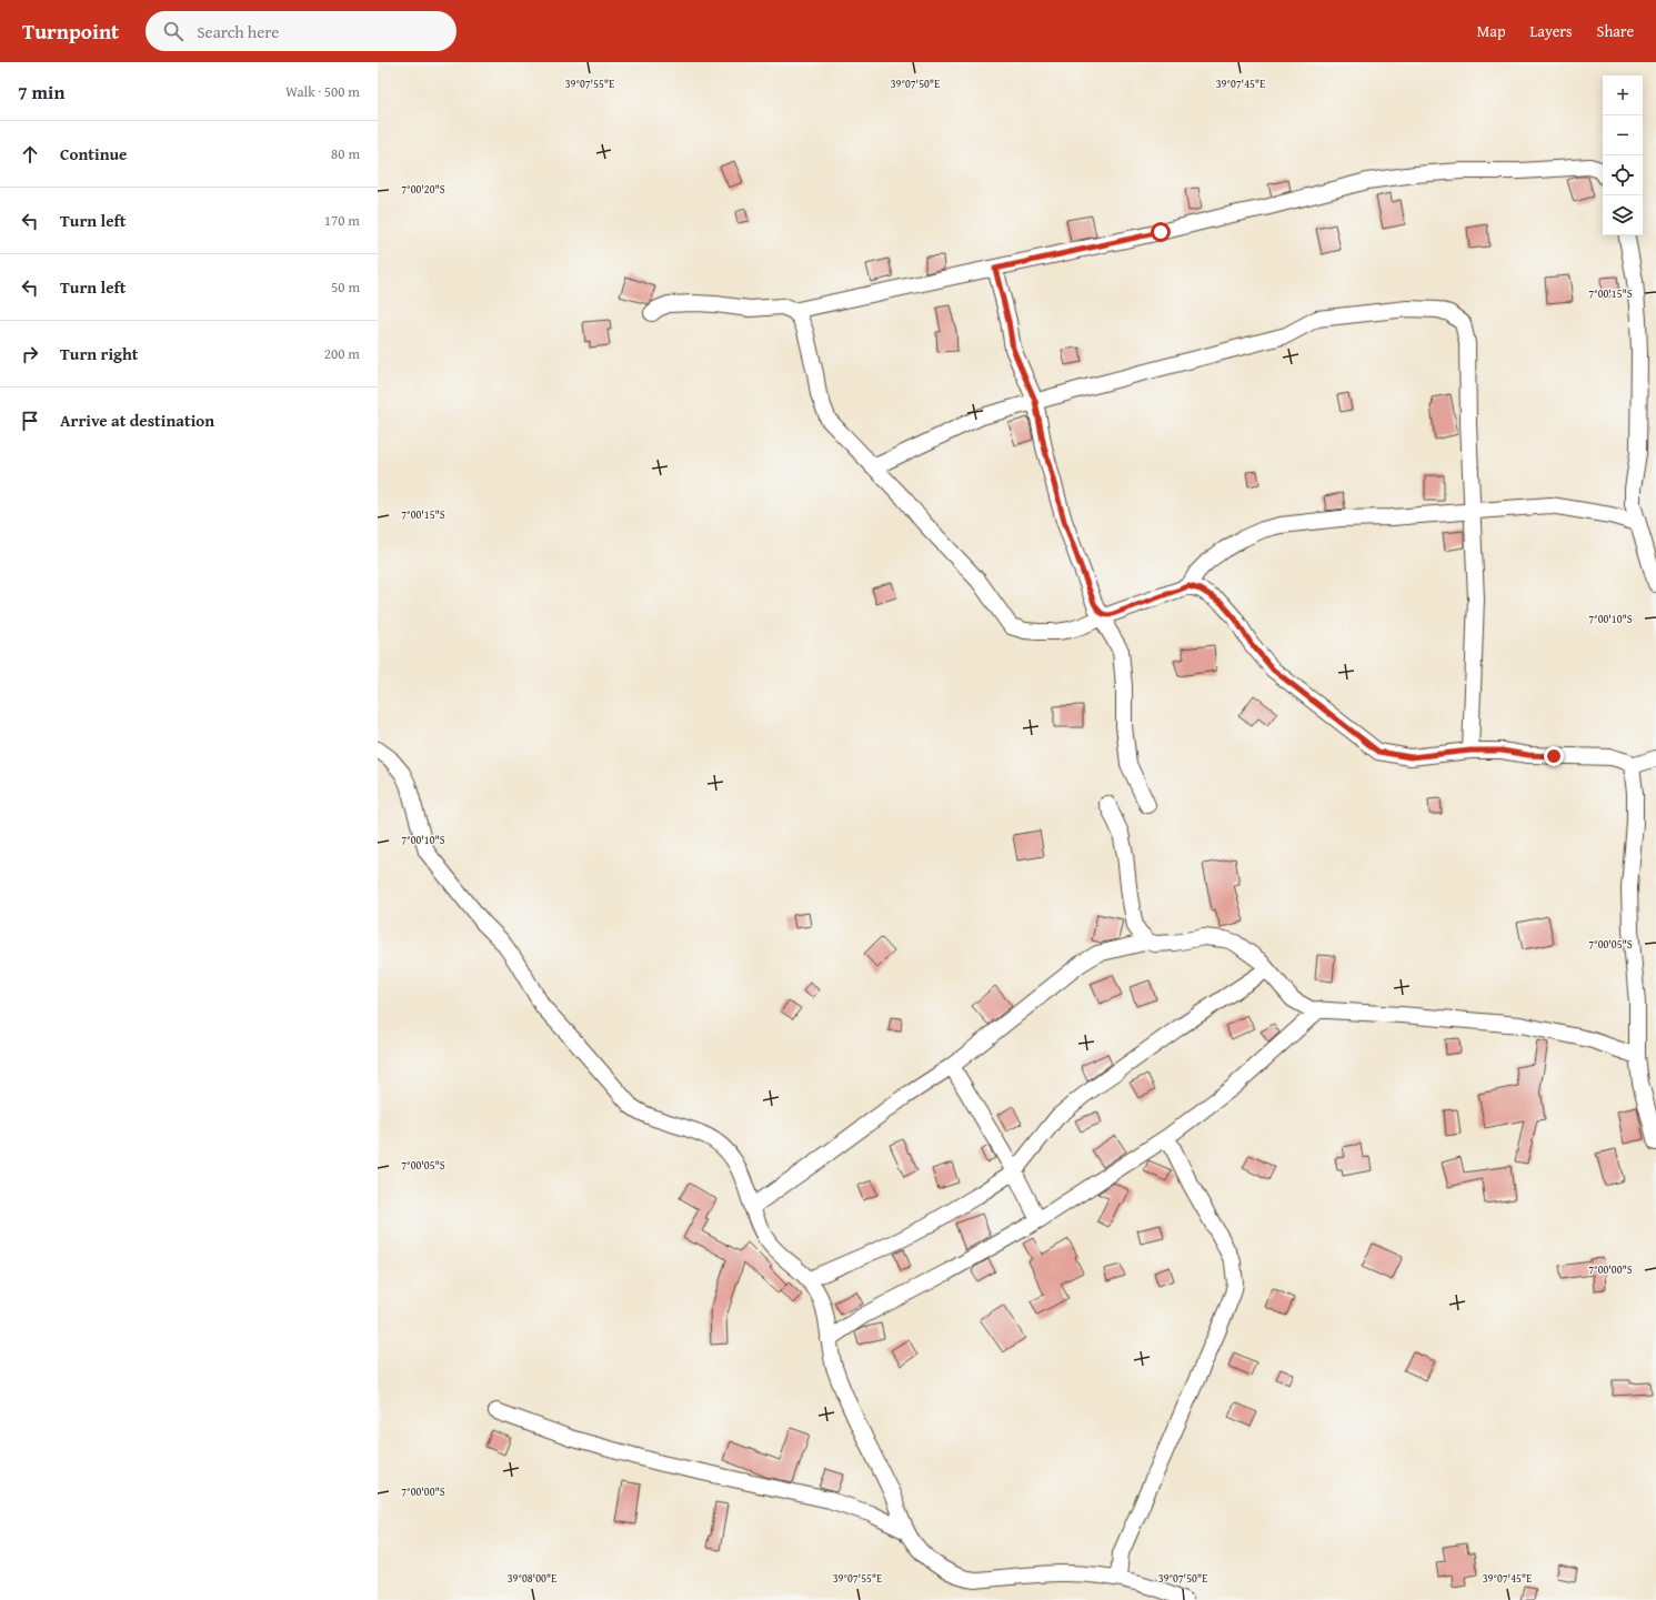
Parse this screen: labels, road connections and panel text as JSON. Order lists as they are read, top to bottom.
{
  "page": {
    "header": "Turnpoint",
    "search": "Search here",
    "nav": ["Map", "Layers", "Share"],
    "heading": ["7 min", "Walk · 500 m"],
    "map_buttons": ["+", "−"],
    "list": [
      ["Continue", "80 m"],
      ["Turn left", "170 m"],
      ["Turn left", "50 m"],
      ["Turn right", "200 m"],
      "Arrive at destination"
    ]
  },
  "coordinates": [
    "39°07'55\"E",
    "39°07'50\"E",
    "39°07'45\"E",
    "7°00'20\"S",
    "7°00'15\"S",
    "7°00'10\"S",
    "7°00'05\"S",
    "7°00'00\"S",
    "39°08'00\"E"
  ]
}
